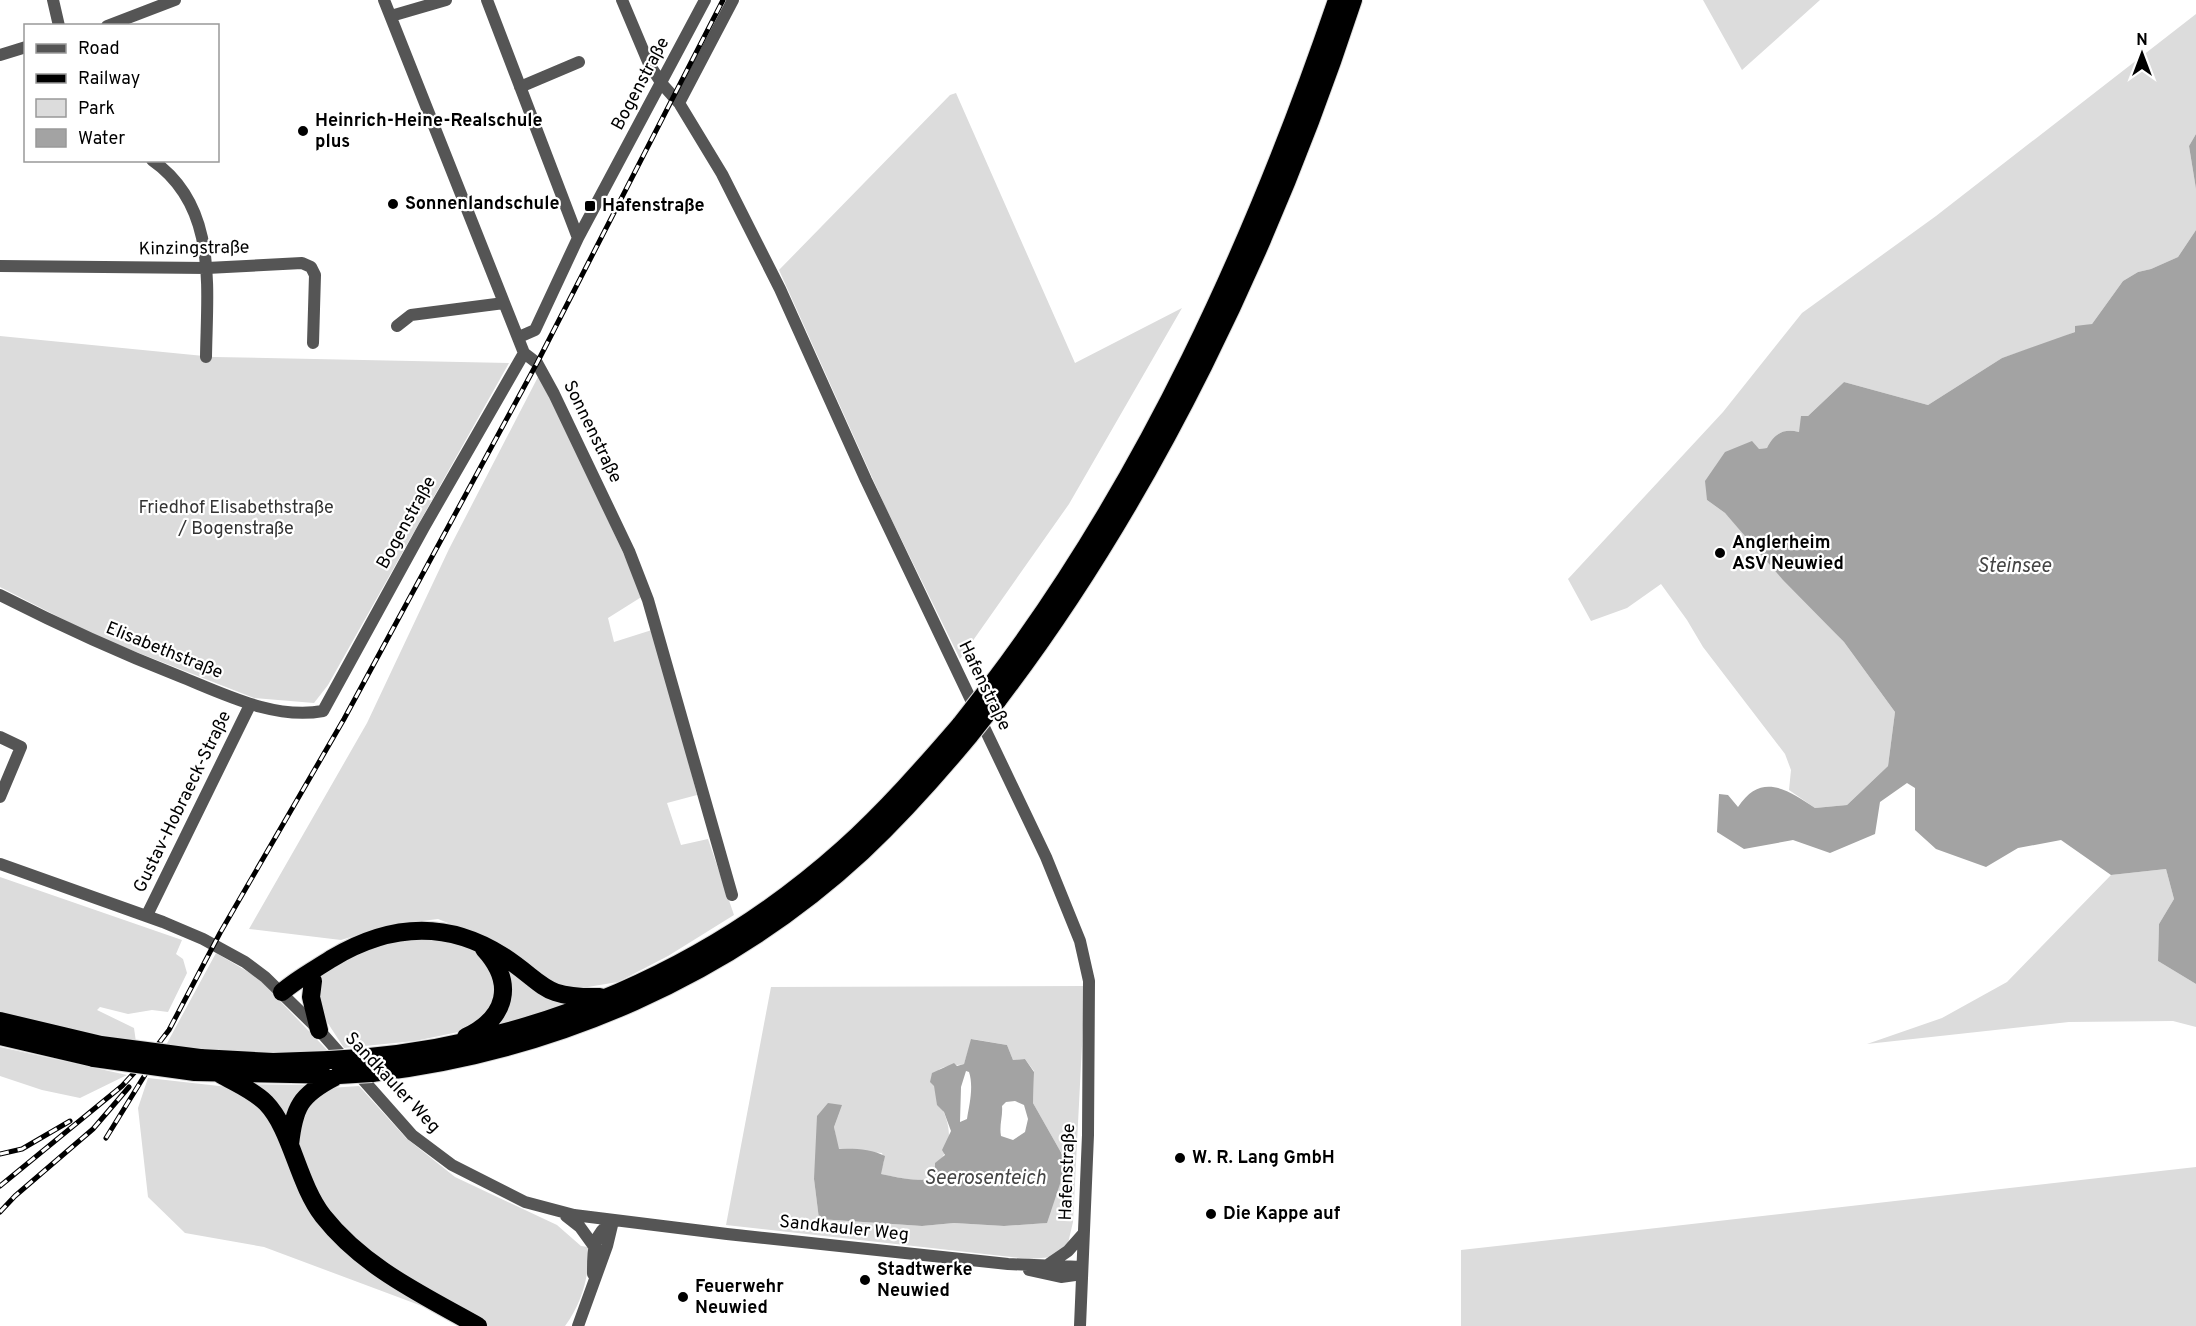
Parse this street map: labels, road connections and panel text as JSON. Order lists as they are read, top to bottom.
{
  "streets": {
    "street": [
      "Bogenstraße",
      "Kinzingstraße",
      "Sonnenstraße",
      "Elisabethstraße",
      "Hafenstraße",
      "Gustav-Hobraeck-Straße",
      "Sandkauler Weg"
    ]
  },
  "crossings": [
    ["Bogenstraße", "Sonnenstraße"],
    ["Bogenstraße", "Elisabethstraße"],
    ["Bogenstraße", "Hafenstraße"],
    ["Elisabethstraße", "Gustav-Hobraeck-Straße"],
    ["Hafenstraße", "Sandkauler Weg"],
    ["Gustav-Hobraeck-Straße", "Sandkauler Weg"]
  ],
  "water": ["Steinsee", "Seerosenteich"],
  "parks": ["Friedhof Elisabethstraße / Bogenstraße"],
  "places": {
    "other": [
      "Heinrich-Heine-Realschule plus",
      "Sonnenlandschule",
      "Anglerheim ASV Neuwied",
      "W. R. Lang GmbH",
      "Die Kappe auf",
      "Stadtwerke Neuwied",
      "Feuerwehr Neuwied"
    ],
    "transit": ["Hafenstraße"]
  },
  "legend": [
    "Road",
    "Railway",
    "Park",
    "Water"
  ],
  "north": "top"
}
